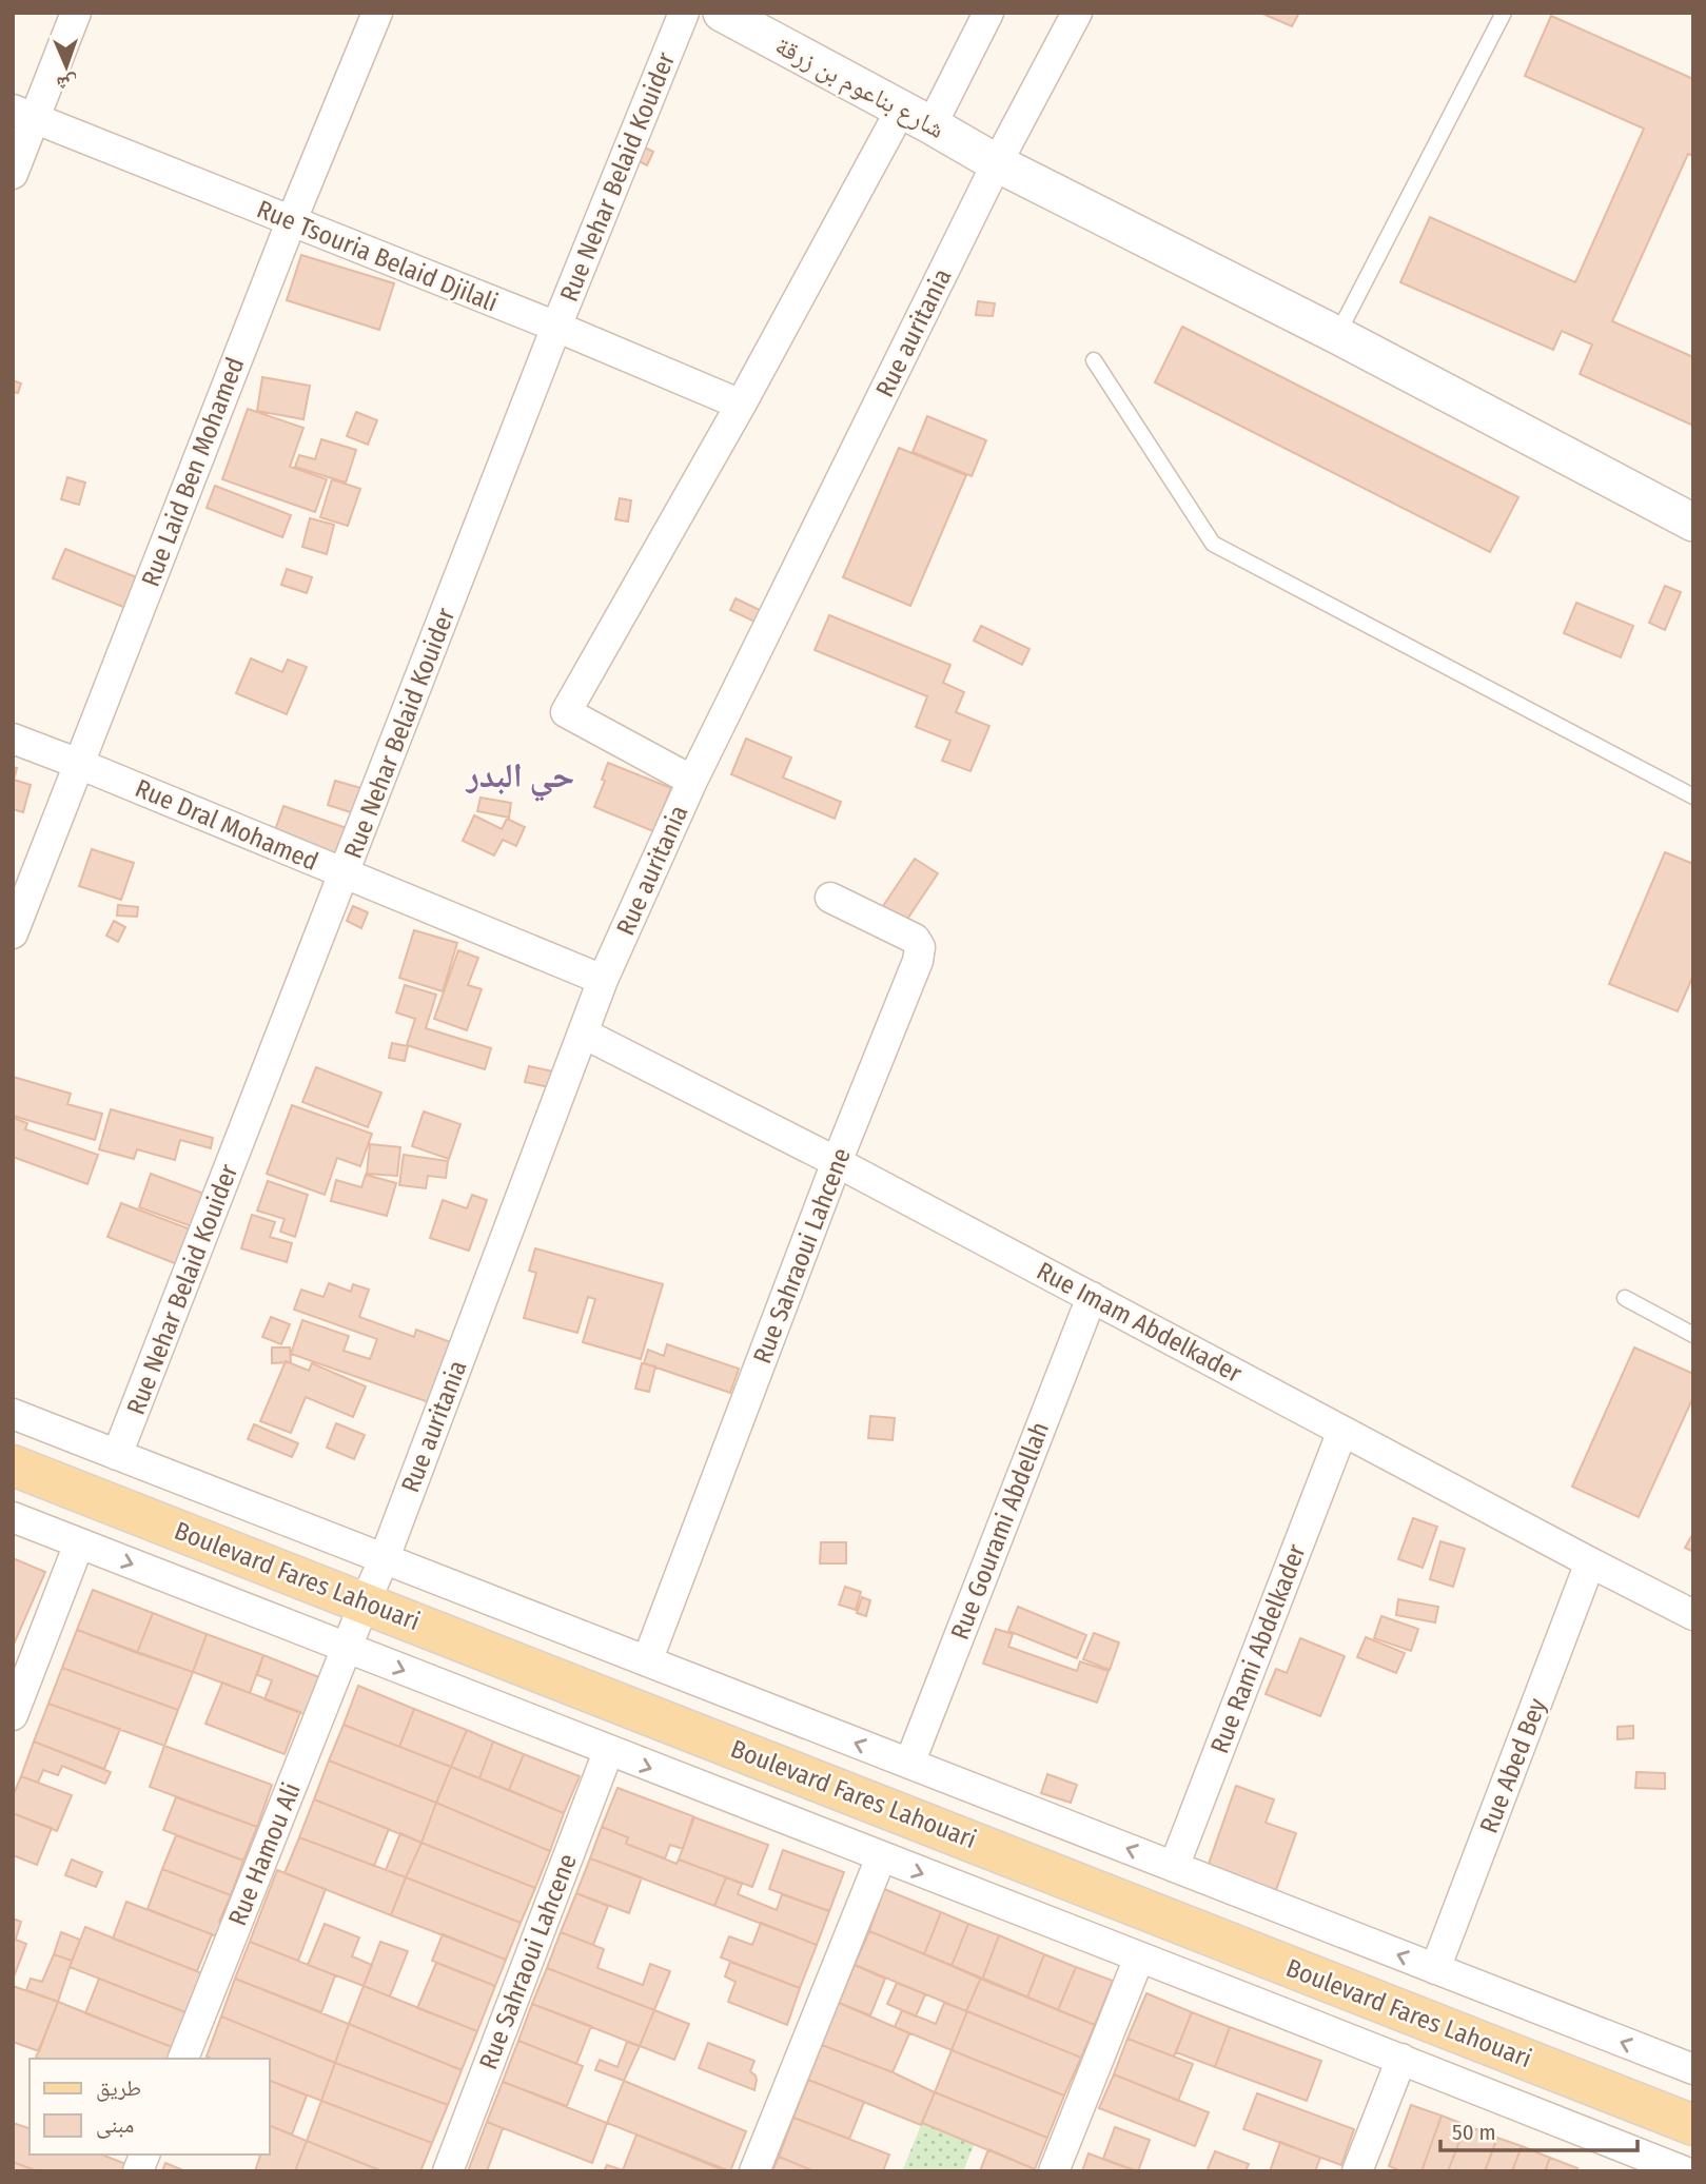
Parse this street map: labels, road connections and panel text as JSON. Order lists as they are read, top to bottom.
{
  "streets": {
    "main road": ["Boulevard Fares Lahouari"],
    "street": [
      "شارع بناعوم بن زرقة",
      "Rue Nehar Belaid Kouider",
      "Rue Tsouria Belaid Djilali",
      "Rue auritania",
      "Rue Laid Ben Mohamed",
      "Rue Dral Mohamed",
      "Rue Sahraoui Lahcene",
      "Rue Imam Abdelkader",
      "Rue Gourami Abdellah",
      "Rue Rami Abdelkader",
      "Rue Abed Bey",
      "Rue Hamou Ali"
    ]
  },
  "crossings": [
    ["شارع بناعوم بن زرقة", "Rue auritania"],
    ["Rue Nehar Belaid Kouider", "Rue Tsouria Belaid Djilali"],
    ["Rue Nehar Belaid Kouider", "Rue Dral Mohamed"],
    ["Rue Tsouria Belaid Djilali", "Rue Laid Ben Mohamed"],
    ["Rue auritania", "Rue Dral Mohamed"],
    ["Rue auritania", "Rue Imam Abdelkader"],
    ["Rue auritania", "Boulevard Fares Lahouari"],
    ["Rue auritania", "Rue Hamou Ali"],
    ["Rue Laid Ben Mohamed", "Rue Dral Mohamed"],
    ["Rue Sahraoui Lahcene", "Rue Imam Abdelkader"],
    ["Rue Imam Abdelkader", "Rue Gourami Abdellah"],
    ["Rue Imam Abdelkader", "Rue Rami Abdelkader"],
    ["Rue Imam Abdelkader", "Rue Abed Bey"],
    ["Boulevard Fares Lahouari", "Rue Hamou Ali"]
  ],
  "districts": ["حي البدر"],
  "legend": ["طريق", "مبنى"],
  "scale_bar": "50 m",
  "north": "bottom"
}
